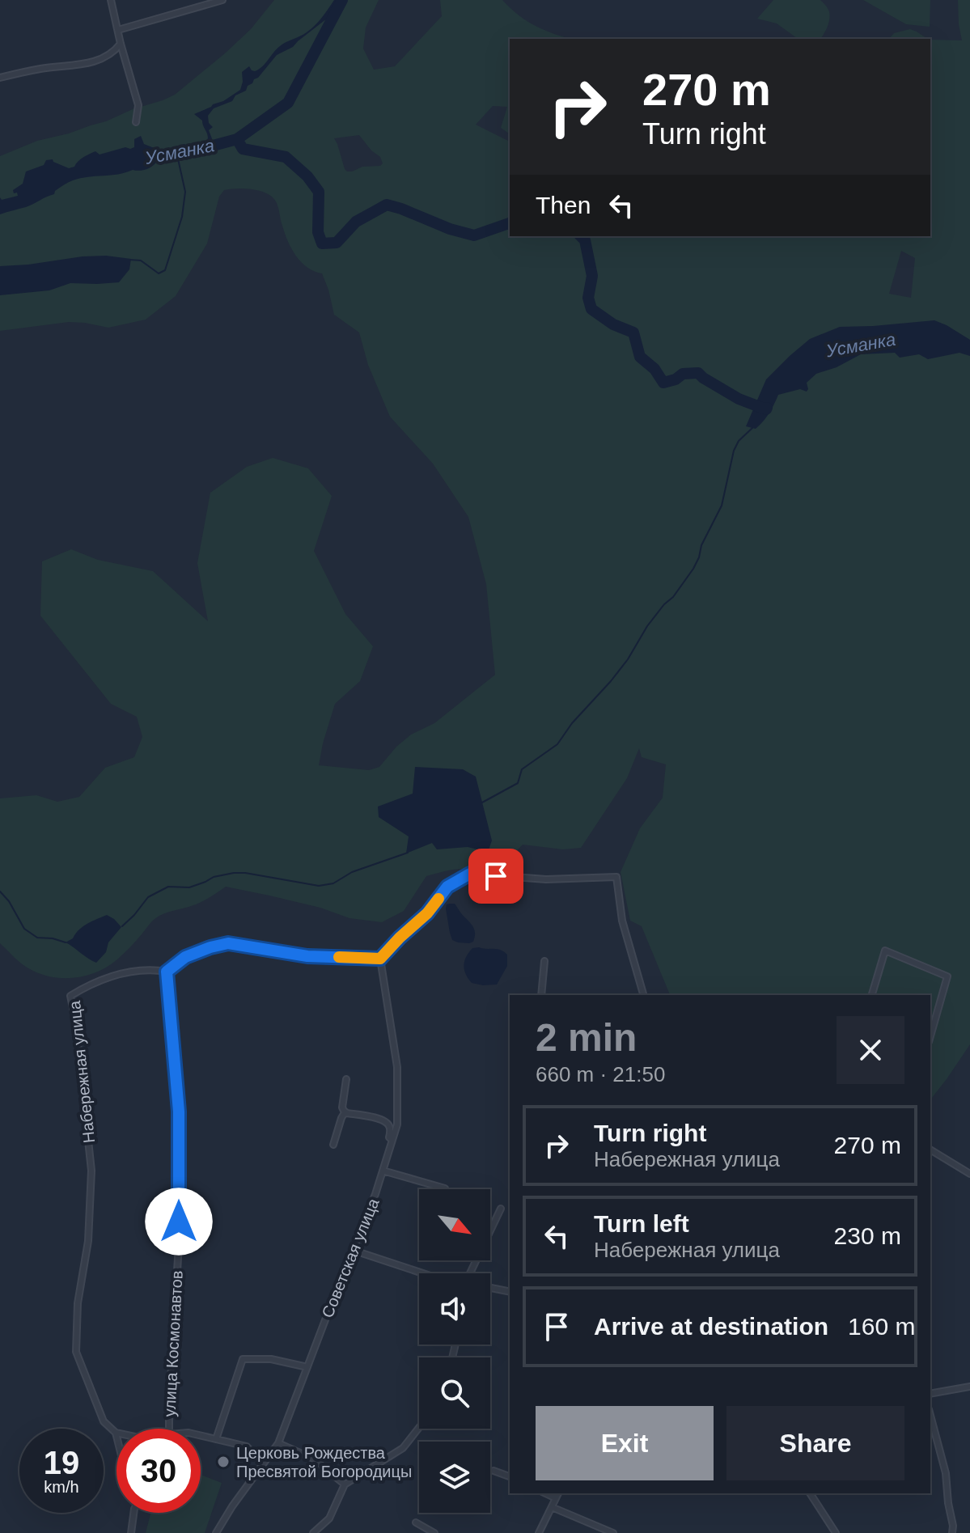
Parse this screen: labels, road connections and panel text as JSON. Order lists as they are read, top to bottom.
{
  "streets": {
    "street": ["Набережная улица", "Советская улица", "улица Космонавтов"]
  },
  "crossings": [
    ["Набережная улица", "улица Космонавтов"]
  ],
  "water": ["Усманка"],
  "places": ["Церковь Рождества Пресвятой Богородицы"],
  "north": "bottom right",
  "page": {
    "turn": ["270 m", "Turn right"],
    "then": "Then",
    "heading": ["2 min", "660 m · 21:50"],
    "list": [
      {
        "name": "Turn right",
        "note": "Набережная улица",
        "value": "270 m"
      },
      {
        "name": "Turn left",
        "note": "Набережная улица",
        "value": "230 m"
      },
      {
        "name": "Arrive at destination",
        "value": "160 m"
      }
    ],
    "buttons": ["Exit", "Share"],
    "speed": "19 km/h",
    "limit": "30"
  }
}
